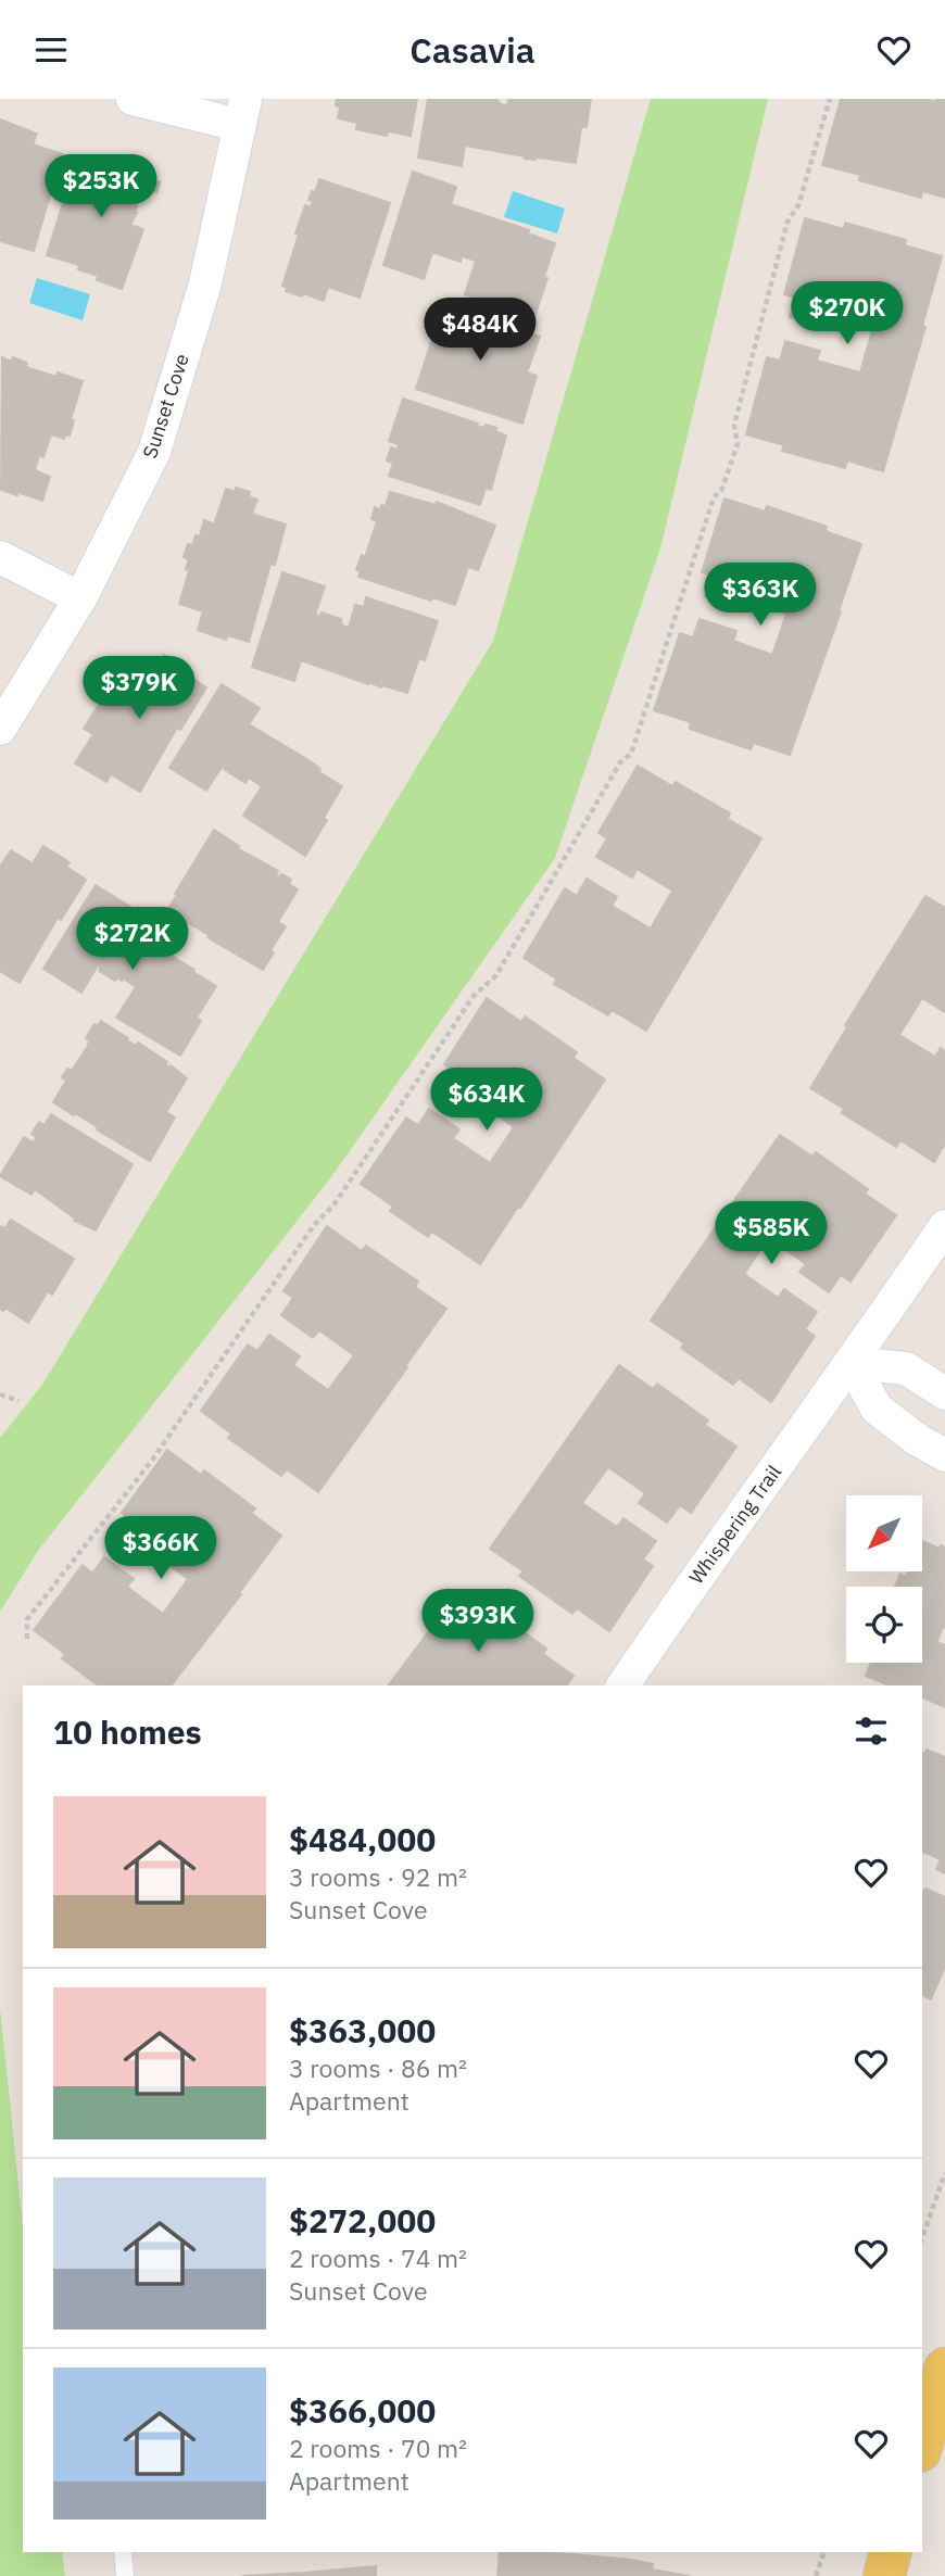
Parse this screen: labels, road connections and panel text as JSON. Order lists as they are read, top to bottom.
{
  "streets": {
    "street": ["Sunset Cove", "Whispering Trail"]
  },
  "north": "bottom left",
  "page": {
    "header": "Casavia",
    "price": [
      "$253K",
      "$270K",
      "$484K",
      "$363K",
      "$379K",
      "$272K",
      "$634K",
      "$585K",
      "$366K",
      "$393K"
    ],
    "heading": "10 homes",
    "list": [
      {
        "name": "$484,000",
        "note": "3 rooms · 92 m² · Sunset Cove"
      },
      {
        "name": "$363,000",
        "note": "3 rooms · 86 m² · Apartment"
      },
      {
        "name": "$272,000",
        "note": "2 rooms · 74 m² · Sunset Cove"
      },
      {
        "name": "$366,000",
        "note": "2 rooms · 70 m² · Apartment"
      }
    ]
  }
}
